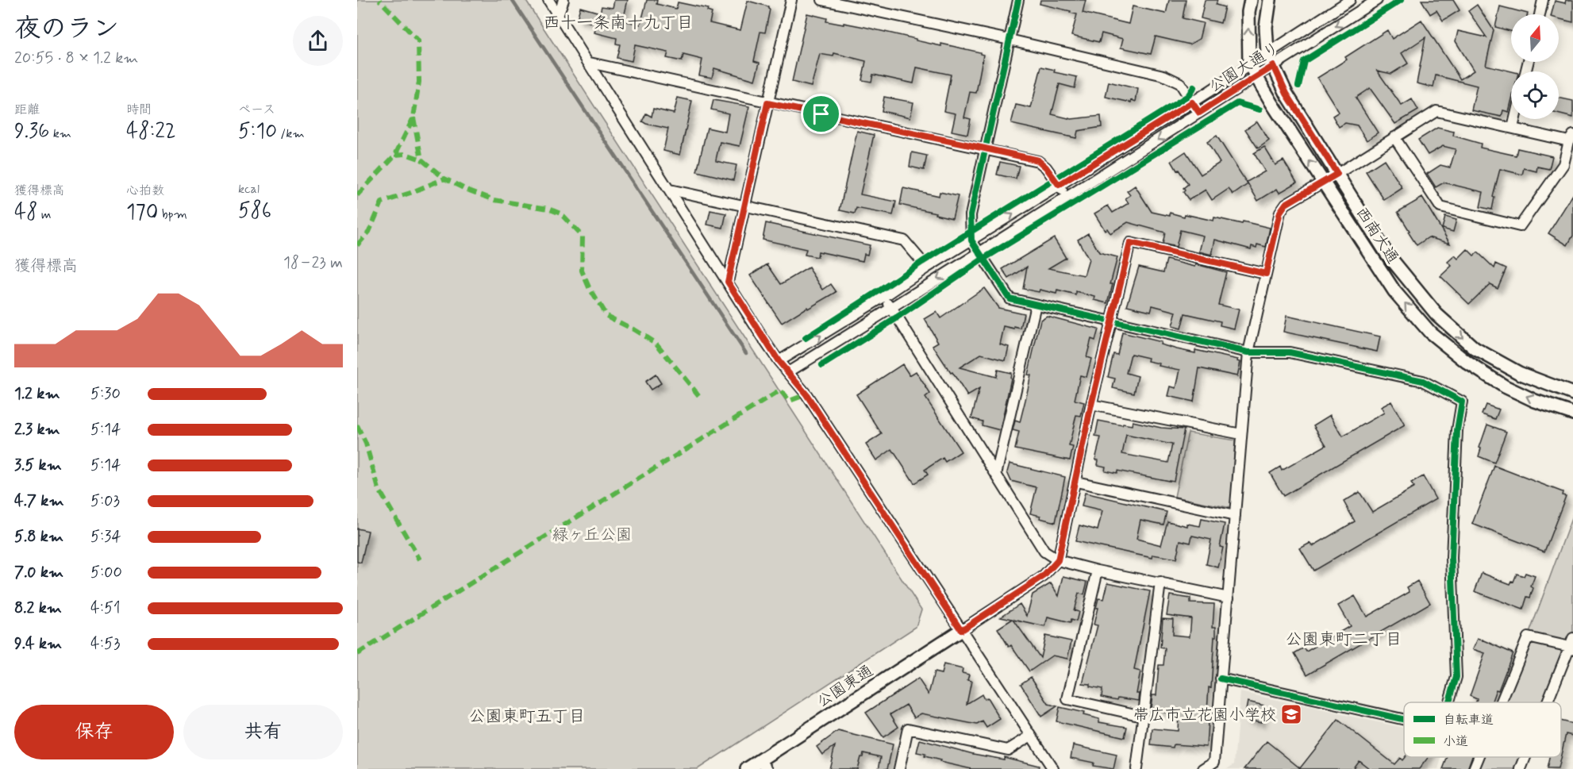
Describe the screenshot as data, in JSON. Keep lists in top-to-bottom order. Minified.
{"streets":{"street":["公園大通り","西南大通","公園東通"]},"crossings":[["公園大通り","西南大通"]],"districts":["西十一条南十九丁目","公園東町二丁目","公園東町五丁目"],"parks":["緑ヶ丘公園"],"places":{"school or university":["帯広市立花園小学校"]},"legend":["自転車道","小道"],"north":"top","page":{"heading":["夜のラン","20:55 · 8 × 1.2 km"],"stats":[["距離","9.36 km"],["時間","48:22"],["ペース","5:10 /km"],["獲得標高","48 m"],["心拍数","170 bpm"],["kcal","586"]],"chart":["獲得標高","18–23 m"],"list":[{"name":"1.2 km","note":"5:30"},{"name":"2.3 km","note":"5:14"},{"name":"3.5 km","note":"5:14"},{"name":"4.7 km","note":"5:03"},{"name":"5.8 km","note":"5:34"},{"name":"7.0 km","note":"5:00"},{"name":"8.2 km","note":"4:51"},{"name":"9.4 km","note":"4:53"}],"buttons":["保存","共有"]}}
